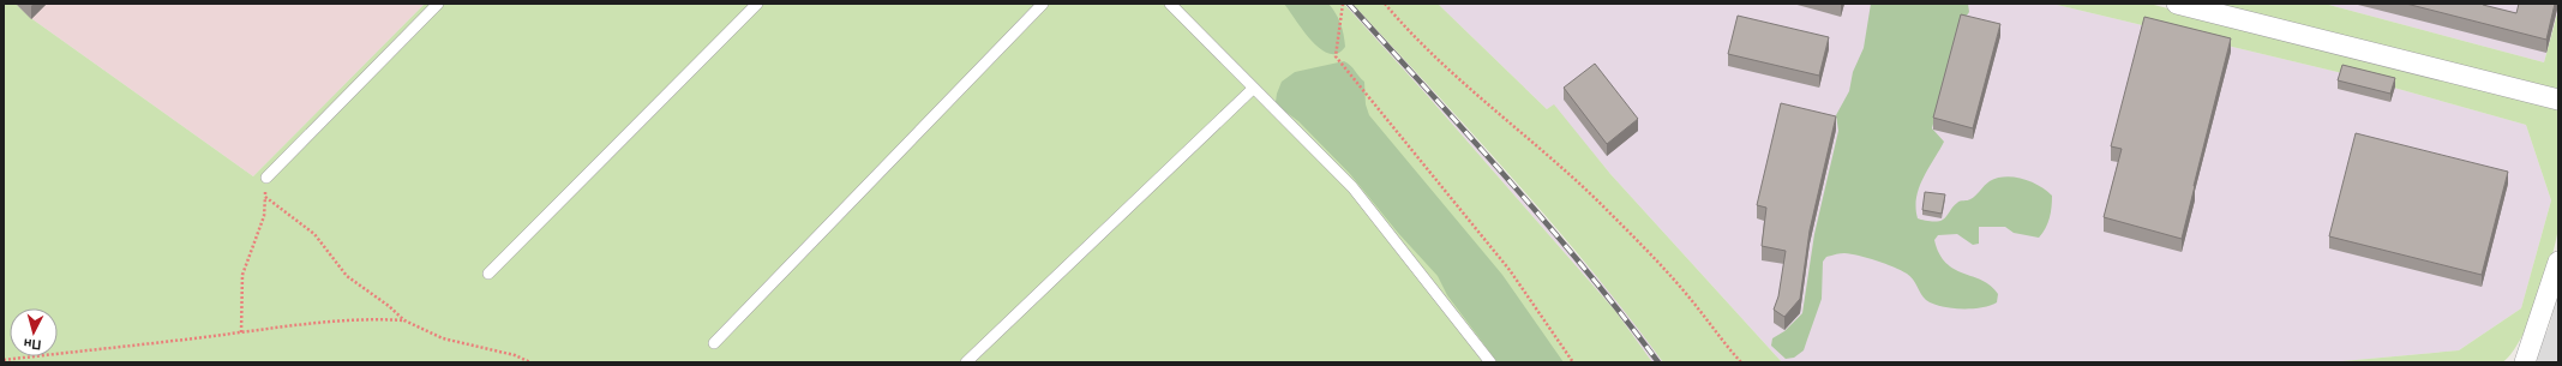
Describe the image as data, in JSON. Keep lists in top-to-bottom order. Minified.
{"north":"bottom"}
